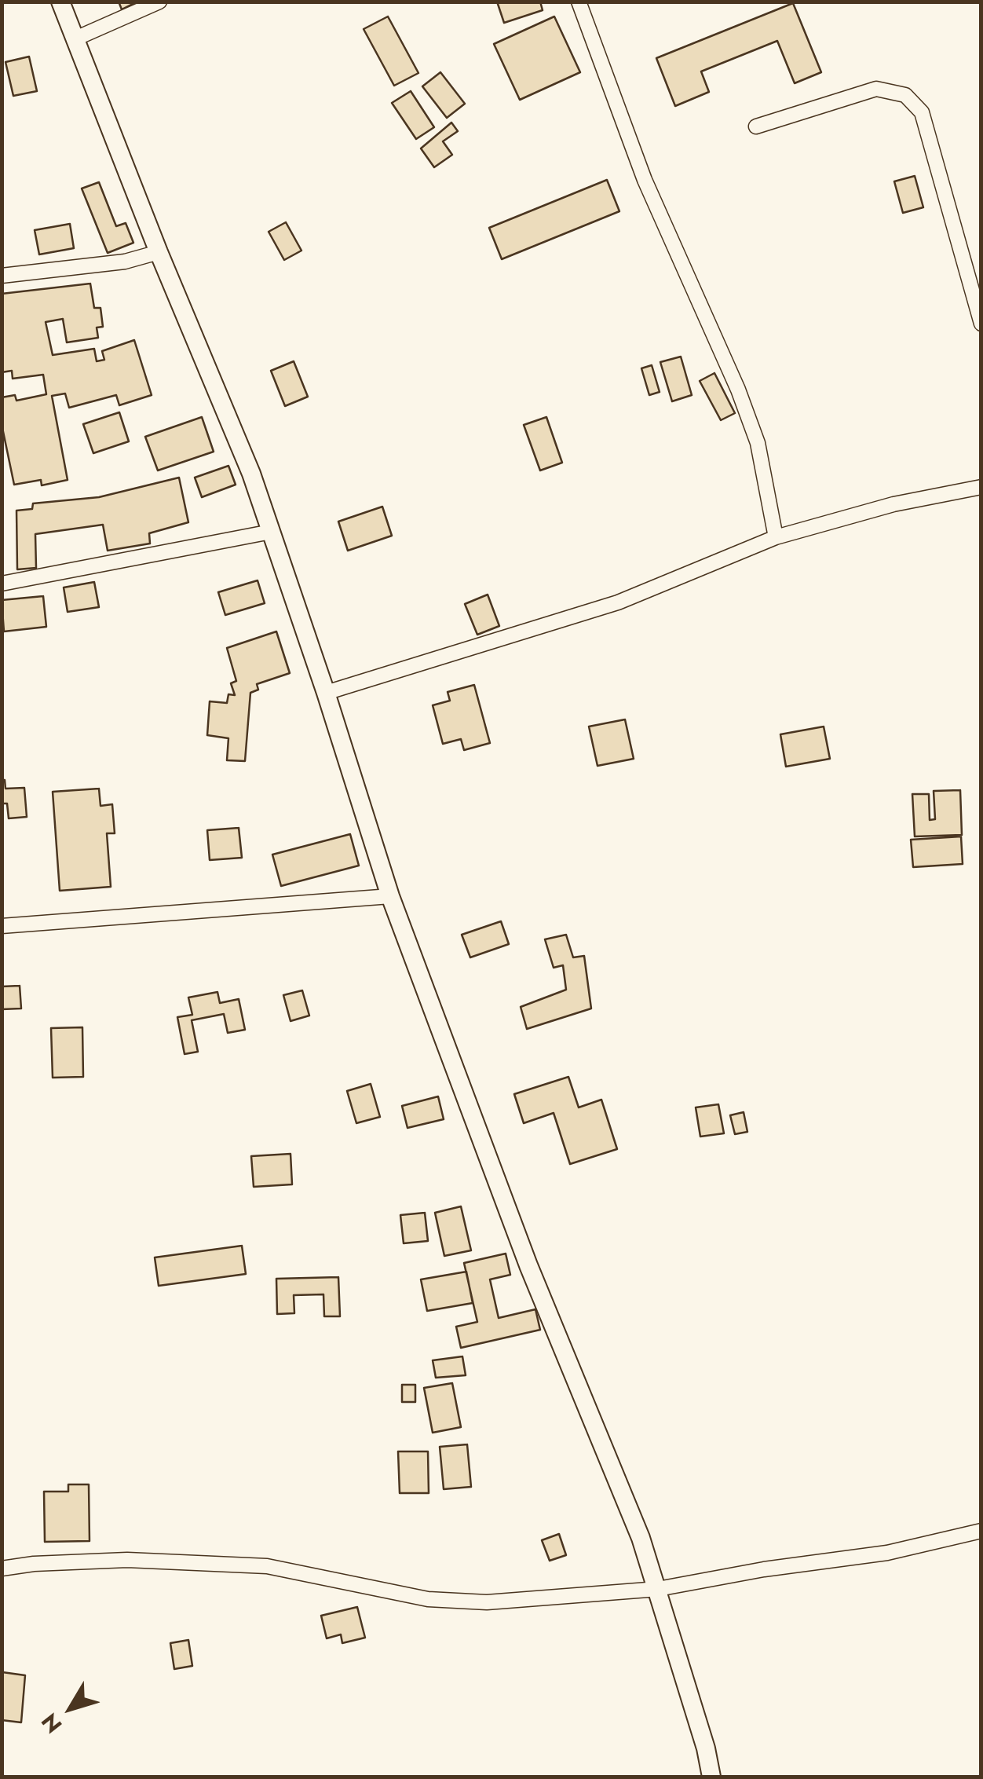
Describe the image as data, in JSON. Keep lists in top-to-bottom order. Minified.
{"north":"bottom left"}
